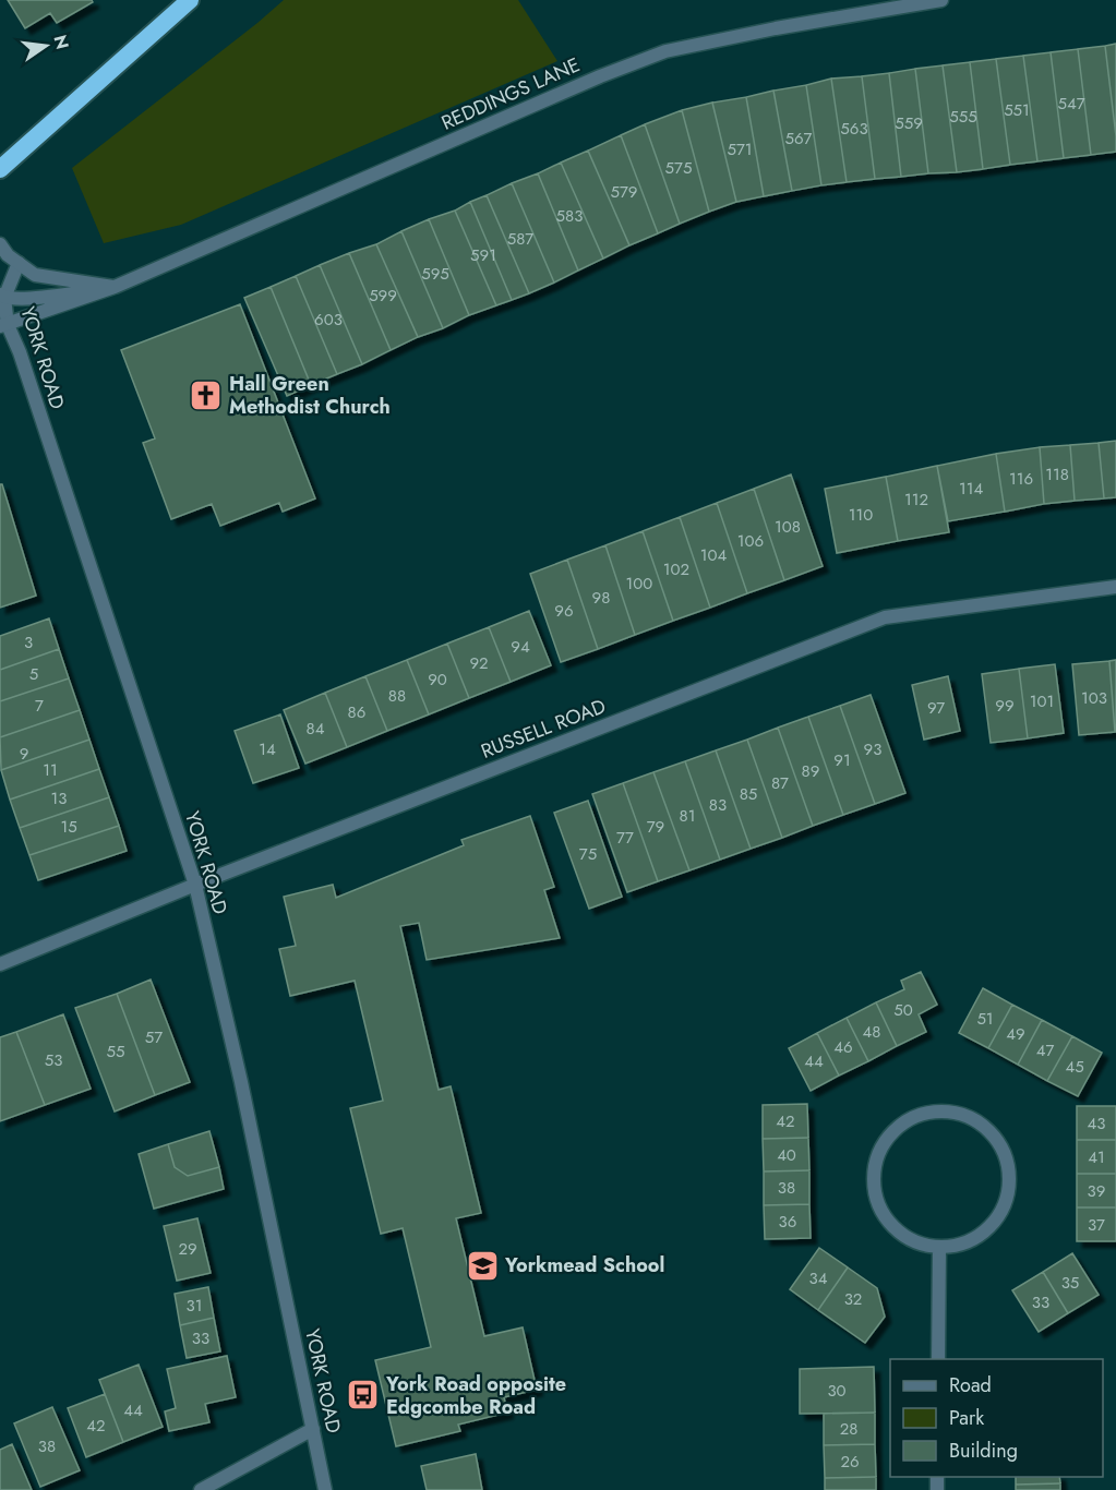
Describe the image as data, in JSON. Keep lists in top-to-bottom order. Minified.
{"streets":{"street":["REDDINGS LANE","YORK ROAD","RUSSELL ROAD"]},"crossings":[["REDDINGS LANE","YORK ROAD"],["YORK ROAD","RUSSELL ROAD"]],"places":{"church":["Hall Green Methodist Church"],"school or university":["Yorkmead School"],"bus stop":["York Road opposite Edgcombe Road"]},"house_numbers":["547","551","555","559","563","567","571","575","579","583","587","591","595","599","603","118","116","114","112","110","108","106","104","102","100","98","96","3","94","92","5","90","88","103","101","7","99","97","86","84","14","93","9","91","11","89","87","85","13","83","81","15","79","77","75","50","51","48","49","57","46","47","55","53","44","45","42","43","40","41","38","39","36","37","29","34","35","32","33","31","33","30","44","42","28","38","26"],"legend":["Road","Park","Building"],"north":"right"}
